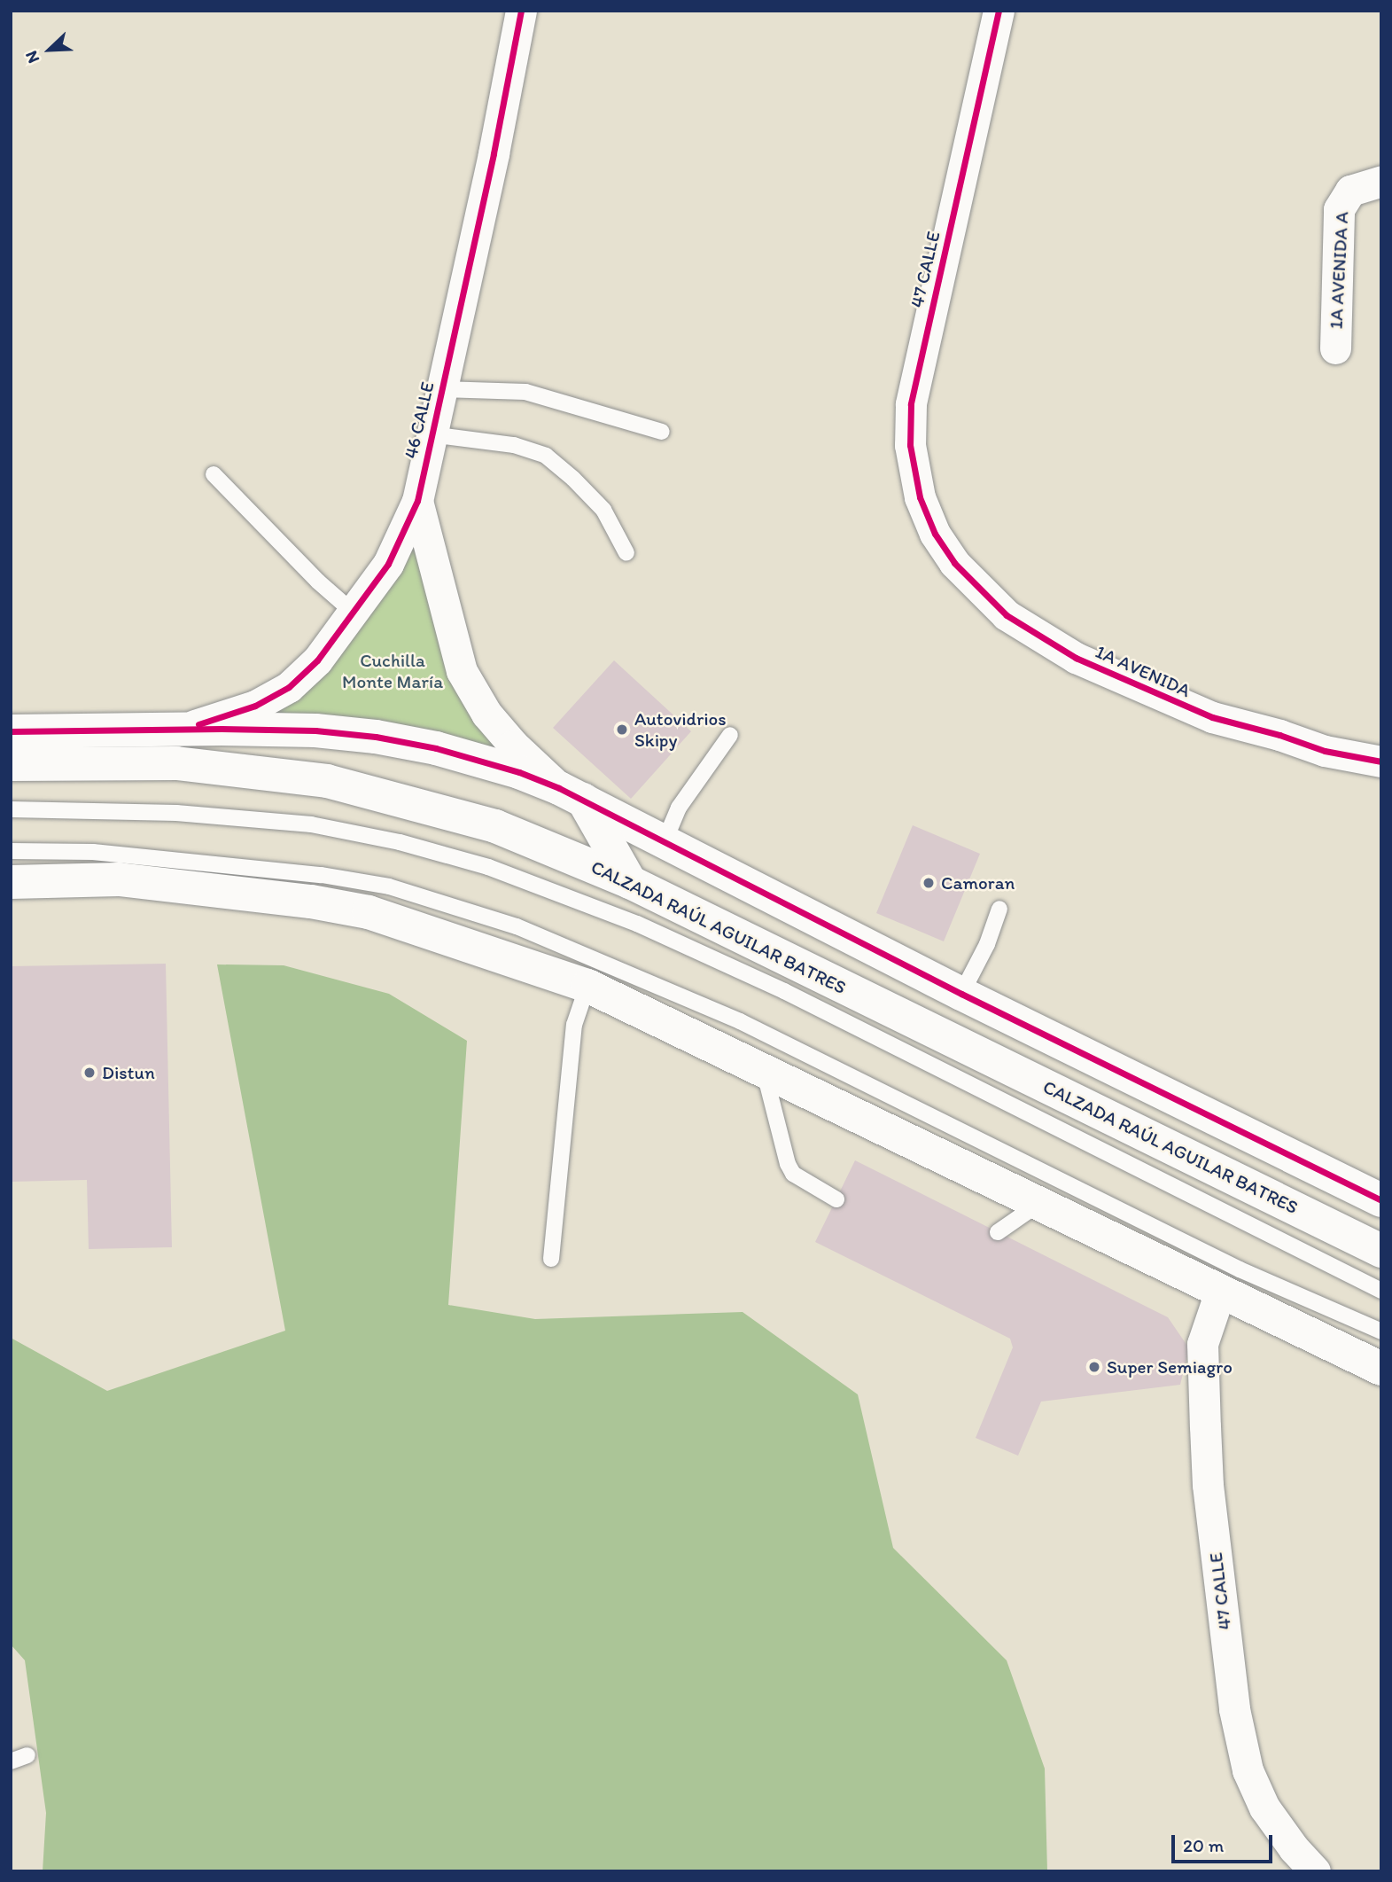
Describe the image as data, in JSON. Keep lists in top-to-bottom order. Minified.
{"streets":{"main road":["CALZADA RAÚL AGUILAR BATRES"],"street":["47 CALLE","1A AVENIDA A","46 CALLE","1A AVENIDA"]},"crossings":[["47 CALLE","1A AVENIDA"]],"parks":["Cuchilla Monte María"],"places":["Autovidrios Skipy","Camoran","Distun","Super Semiagro"],"scale_bar":"20 m","north":"bottom left"}
